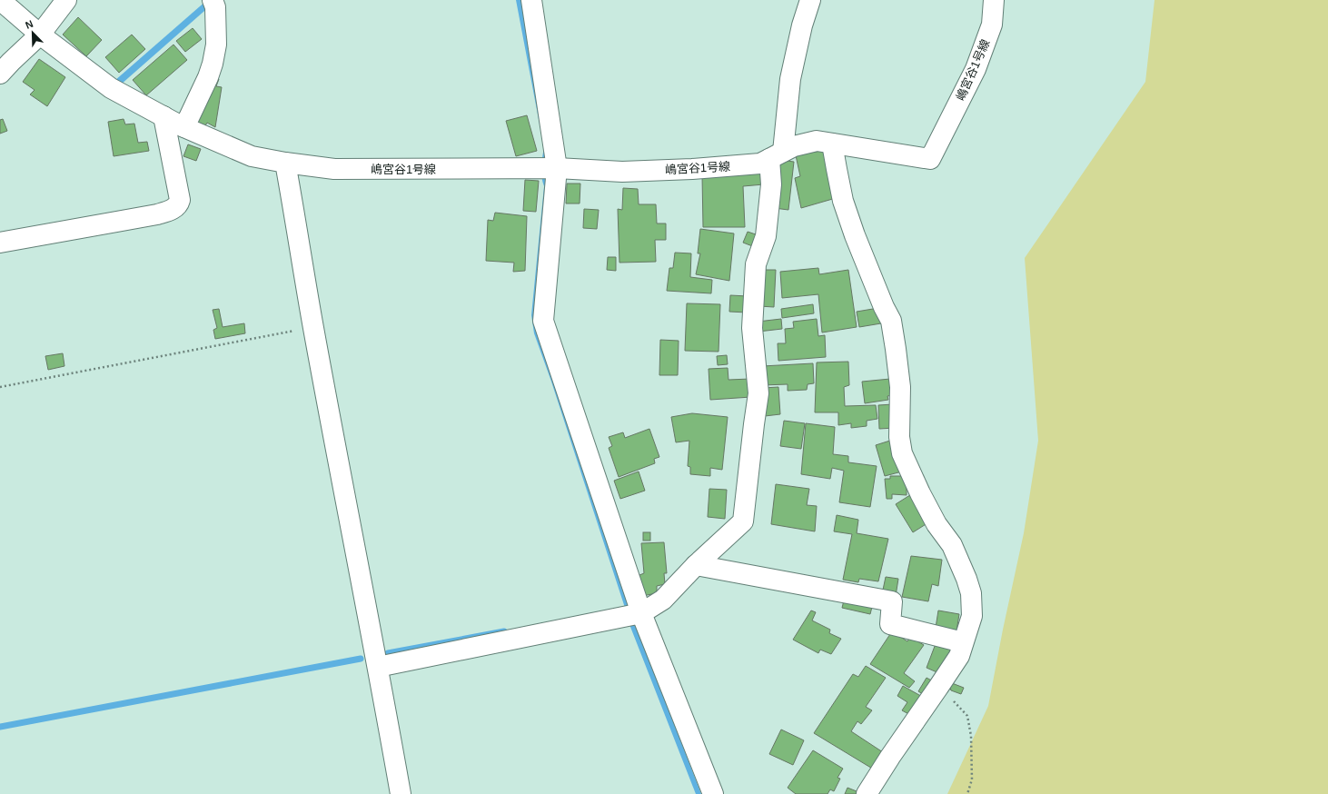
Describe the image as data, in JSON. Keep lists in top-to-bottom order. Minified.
{"streets":{"street":["嶋宮谷1号線"]},"north":"top left"}
